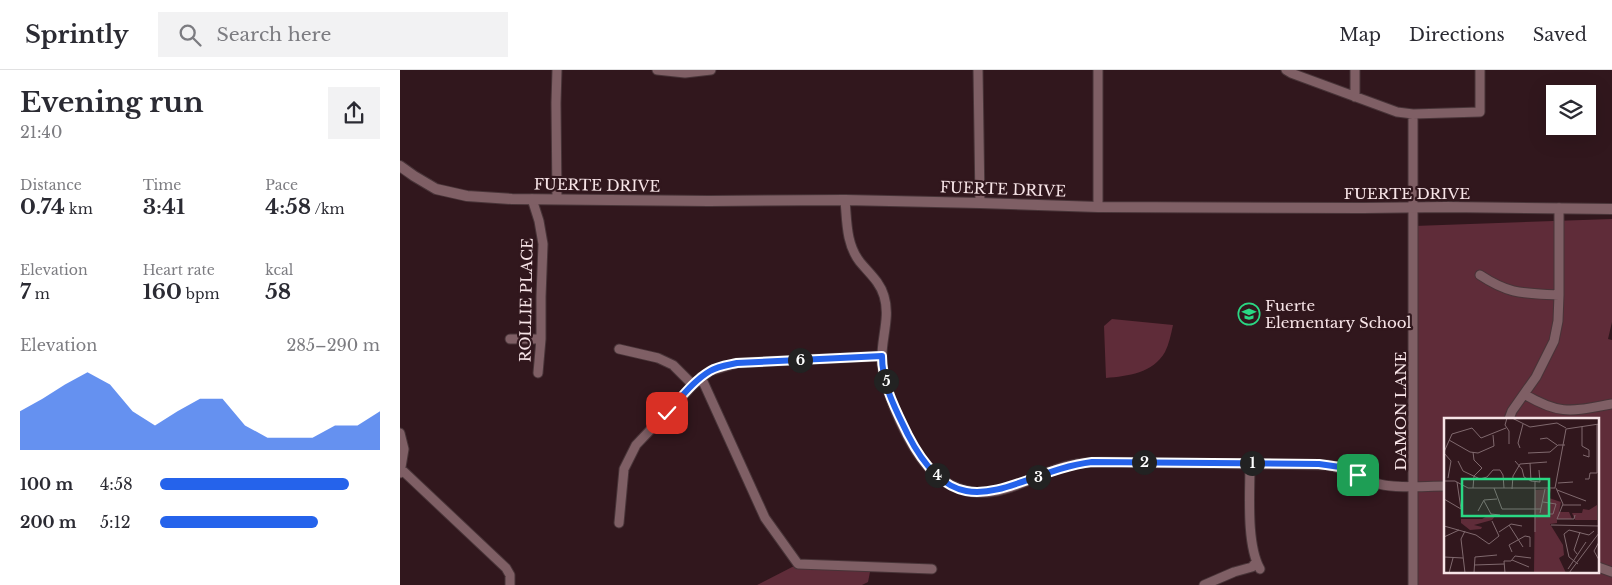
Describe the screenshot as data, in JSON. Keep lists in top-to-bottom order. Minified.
{"streets":{"street":["FUERTE DRIVE","ROLLIE PLACE","DAMON LANE"]},"crossings":[["FUERTE DRIVE","ROLLIE PLACE"],["FUERTE DRIVE","DAMON LANE"]],"places":{"school or university":["Fuerte Elementary School"]},"page":{"header":"Sprintly","search":"Search here","nav":["Map","Directions","Saved"],"heading":["Evening run","21:40"],"stats":[["Distance","0.74 km"],["Time","3:41"],["Pace","4:58 /km"],["Elevation","7 m"],["Heart rate","160 bpm"],["kcal","58"]],"chart":["Elevation","285–290 m"],"pins":["6","5","2","1","4","3"],"list":[{"name":"100 m","note":"4:58"},{"name":"200 m","note":"5:12"}]}}
